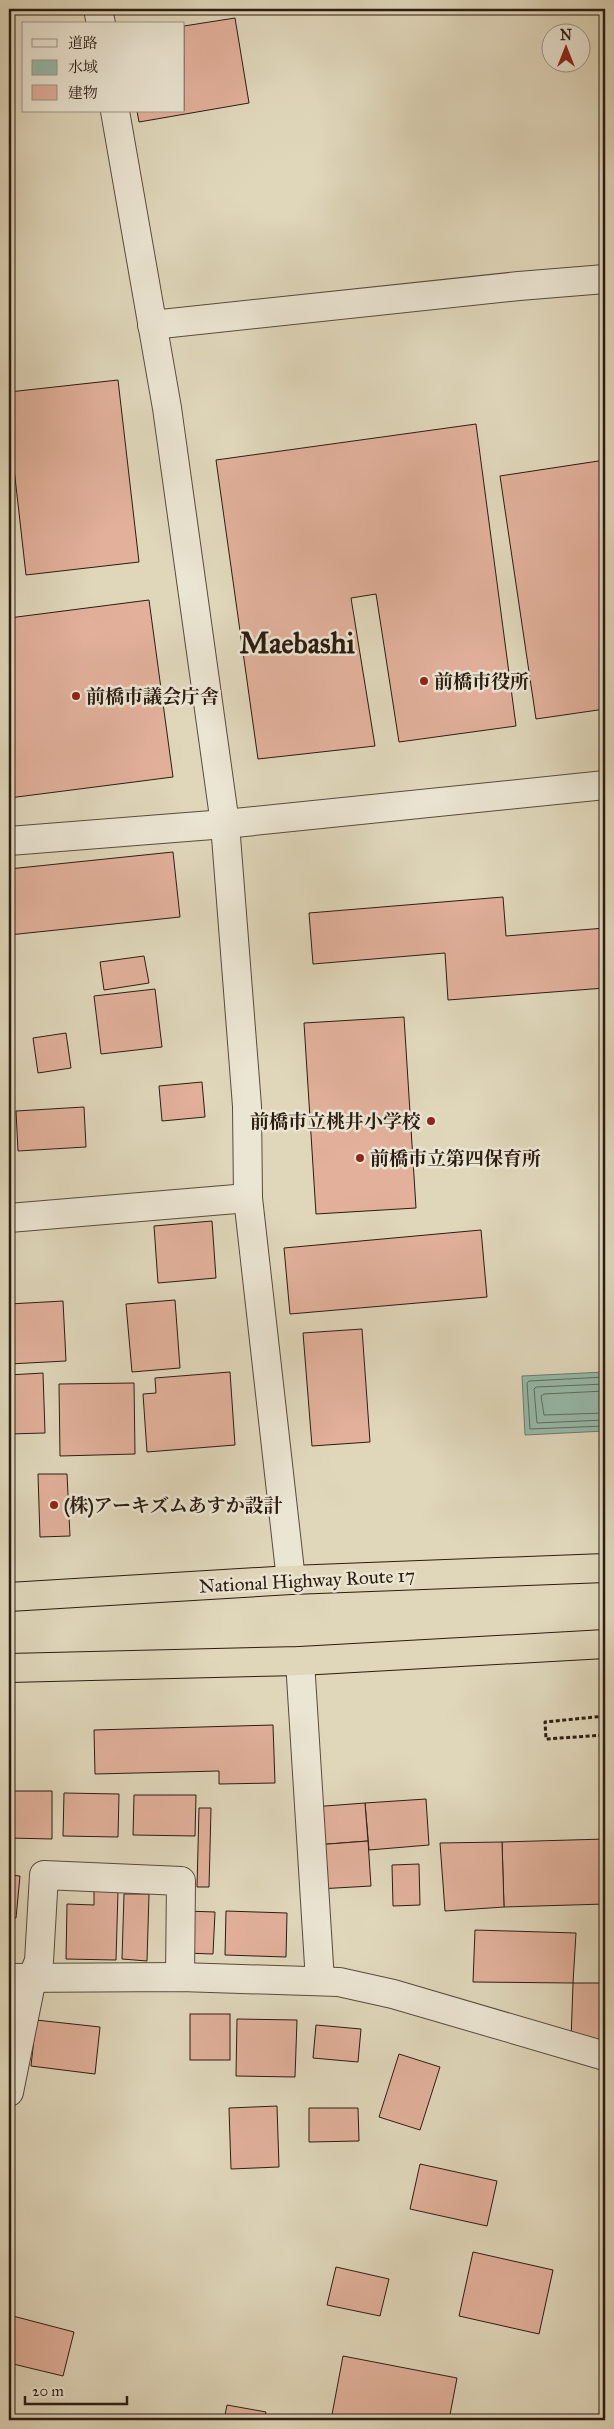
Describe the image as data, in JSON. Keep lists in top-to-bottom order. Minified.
{"streets":{"highway":["National Highway Route 17"]},"districts":["Maebashi"],"places":["前橋市役所","前橋市議会庁舎","前橋市立桃井小学校","前橋市立第四保育所","(株)アーキズムあすか設計"],"legend":["道路","水域","建物"],"scale_bar":"20 m","north":"top"}
